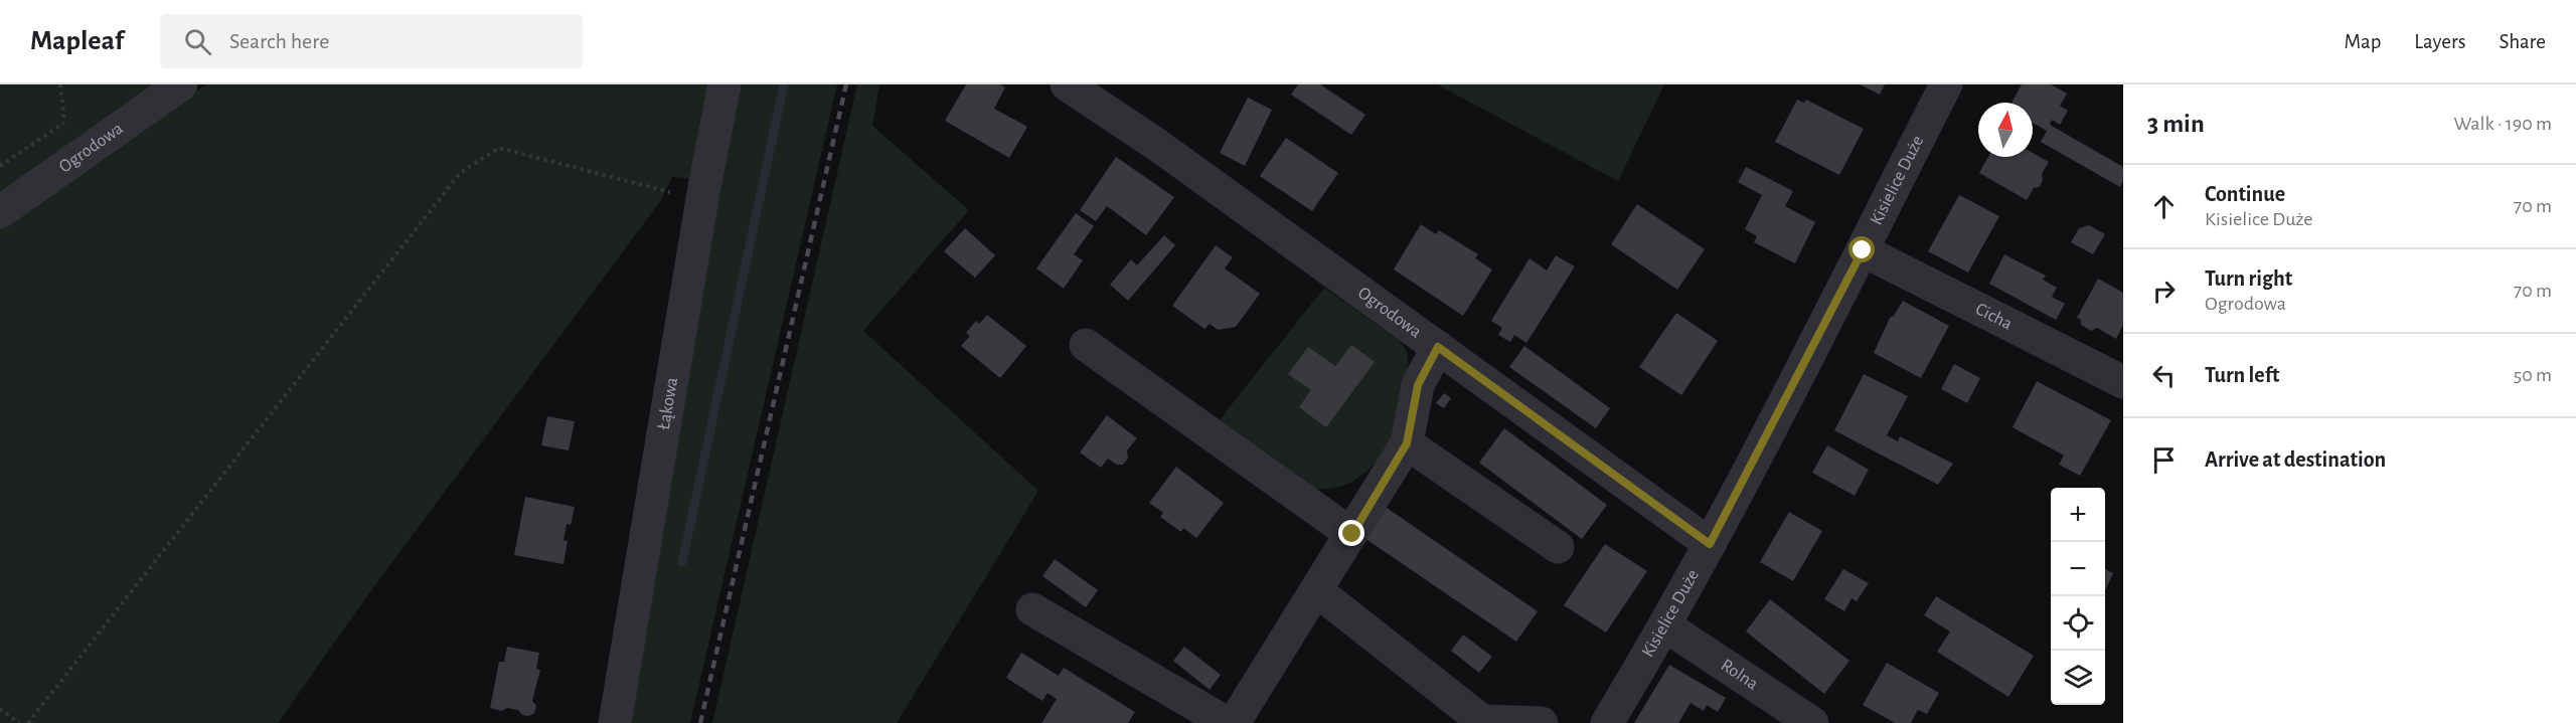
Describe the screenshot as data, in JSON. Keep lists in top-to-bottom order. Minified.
{"streets":{"street":["Ogrodowa","Kisielice Duże","Cicha","Łąkowa","Rolna"]},"crossings":[["Ogrodowa","Kisielice Duże"],["Kisielice Duże","Cicha"],["Kisielice Duże","Rolna"]],"north":"top","page":{"header":"Mapleaf","search":"Search here","nav":["Map","Layers","Share"],"heading":["3 min","Walk · 190 m"],"list":[["Continue","Kisielice Duże","70 m"],["Turn right","Ogrodowa","70 m"],["Turn left","50 m"],"Arrive at destination"],"map_buttons":["+","−"]}}
